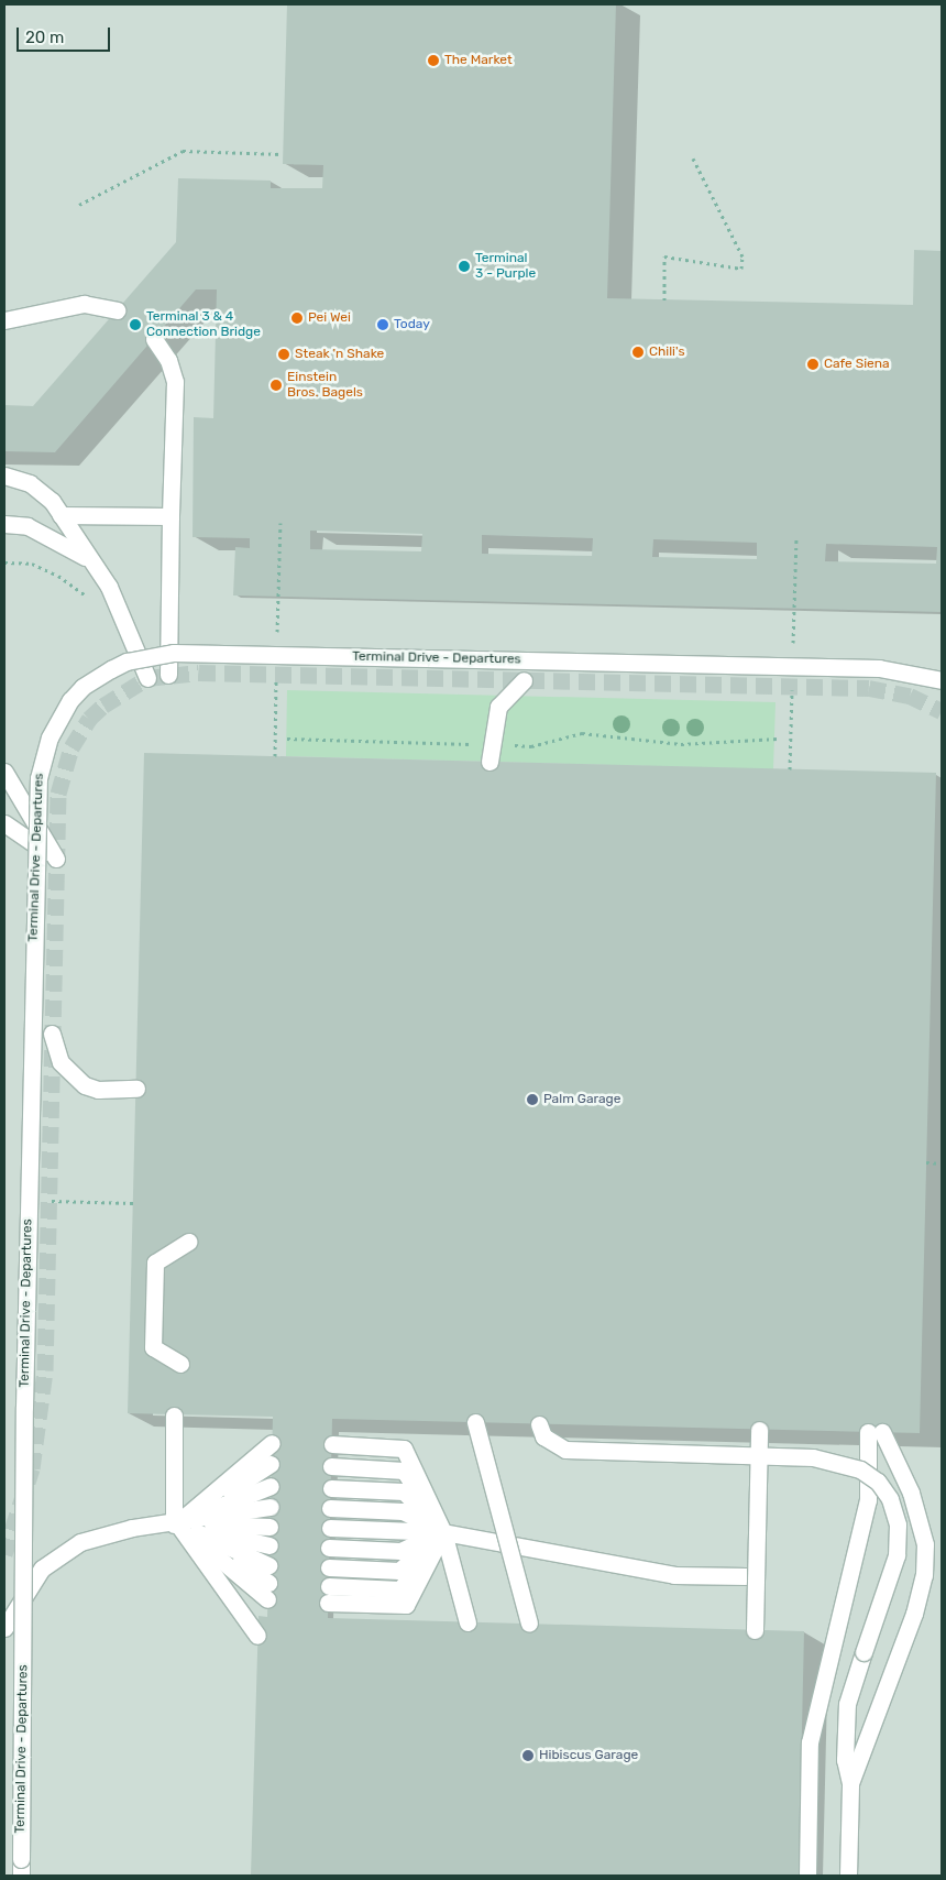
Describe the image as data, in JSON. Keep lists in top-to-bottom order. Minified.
{"streets":{"street":["Terminal Drive - Departures"]},"places":["The Market","Terminal 3 - Purple","Pei Wei","Terminal 3 & 4 Connection Bridge","Today","Chili's","Steak 'n Shake","Cafe Siena","Einstein Bros. Bagels","Palm Garage","Hibiscus Garage"],"scale_bar":"20 m"}
